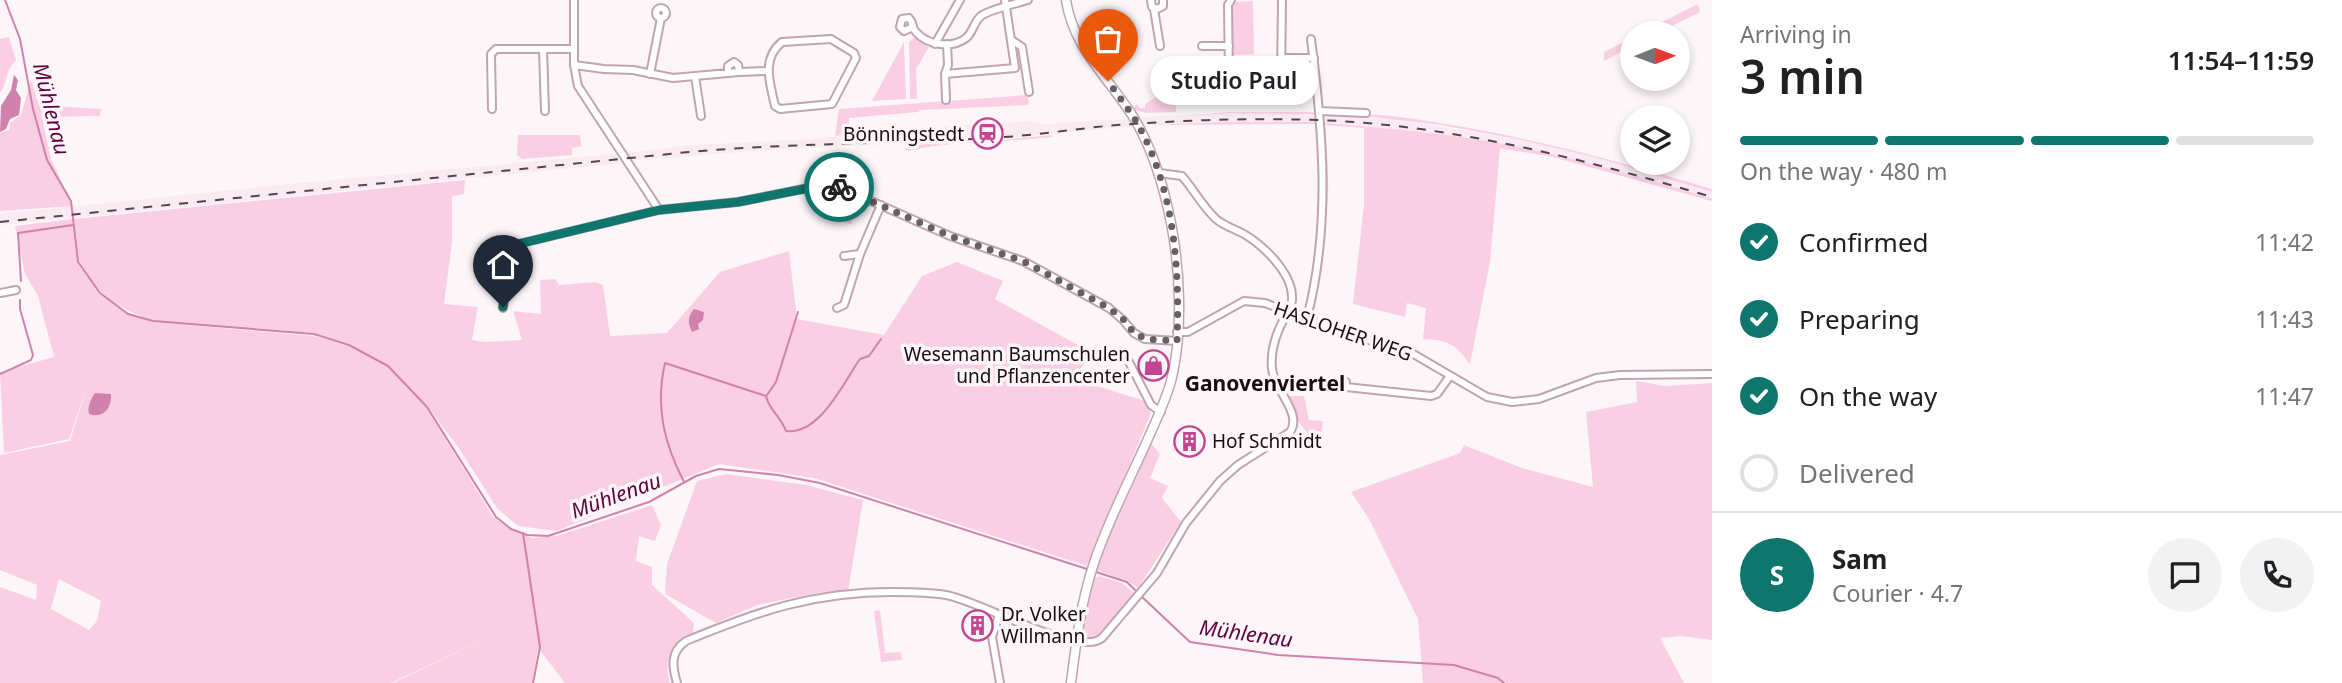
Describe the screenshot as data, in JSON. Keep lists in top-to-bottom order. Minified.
{"streets":{"street":["HASLOHER WEG"]},"districts":["Ganovenviertel"],"water":["Mühlenau"],"places":{"other":["Studio Paul"],"station":["Bönningstedt"],"shop":["Wesemann Baumschulen und Pflanzencenter"],"building":["Hof Schmidt","Dr. Volker Willmann"]},"north":"right","page":{"heading":["3 min","Arriving in","11:54–11:59"],"panel":["Sam","Courier · 4.7"],"bubble":"Studio Paul","bar":"On the way · 480 m","list":[["Confirmed","11:42"],["Preparing","11:43"],["On the way","11:47"],"Delivered"],"round":"S"}}
